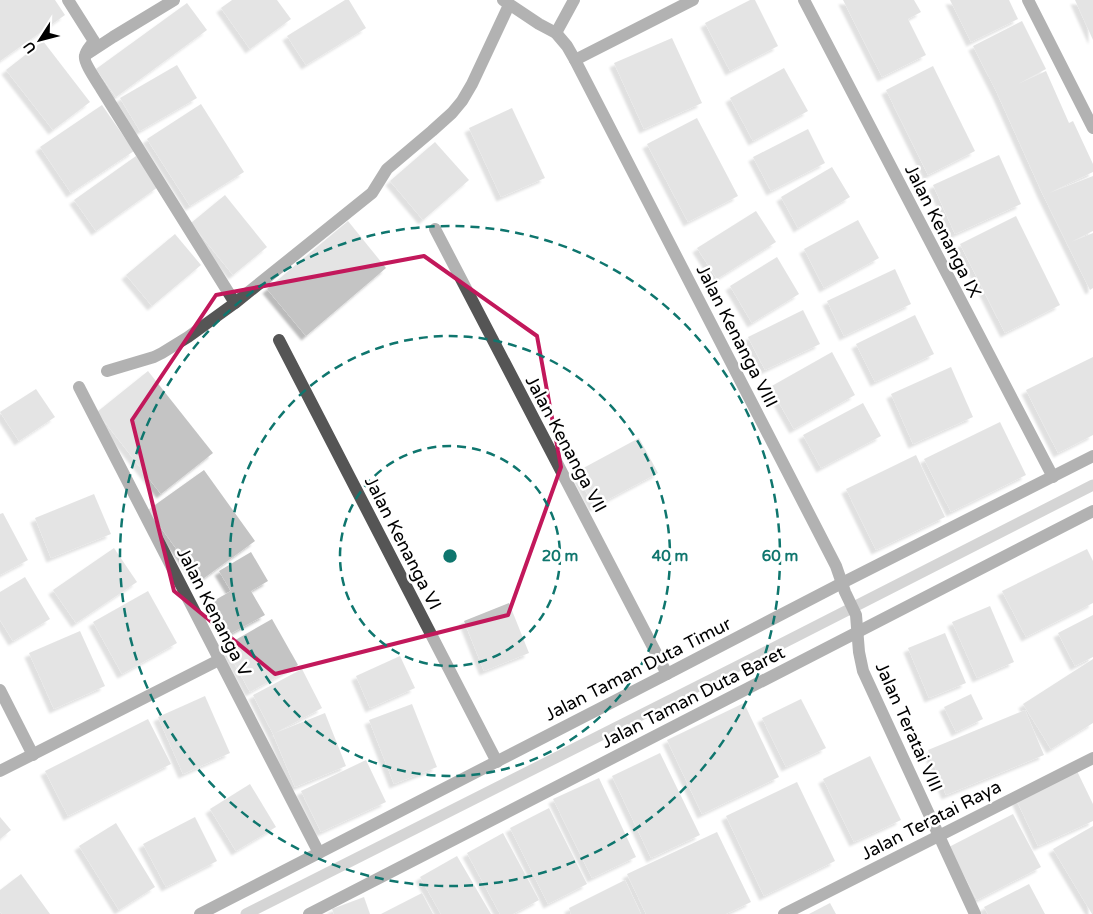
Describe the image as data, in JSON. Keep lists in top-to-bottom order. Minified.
{"streets":{"street":["Jalan Kenanga IX","Jalan Kenanga VIII","Jalan Kenanga VII","Jalan Kenanga VI","Jalan Kenanga V","Jalan Taman Duta Timur","Jalan Taman Duta Baret","Jalan Teratai VIII","Jalan Teratai Raya"]},"crossings":[["Jalan Kenanga IX","Jalan Taman Duta Timur"],["Jalan Kenanga VIII","Jalan Taman Duta Timur"],["Jalan Kenanga VIII","Jalan Taman Duta Baret"],["Jalan Kenanga VIII","Jalan Teratai VIII"],["Jalan Kenanga VII","Jalan Taman Duta Timur"],["Jalan Kenanga VI","Jalan Taman Duta Timur"],["Jalan Kenanga V","Jalan Taman Duta Timur"],["Jalan Taman Duta Baret","Jalan Teratai VIII"],["Jalan Teratai VIII","Jalan Teratai Raya"]],"north":"bottom left","rings":["20 m","40 m","60 m"]}
